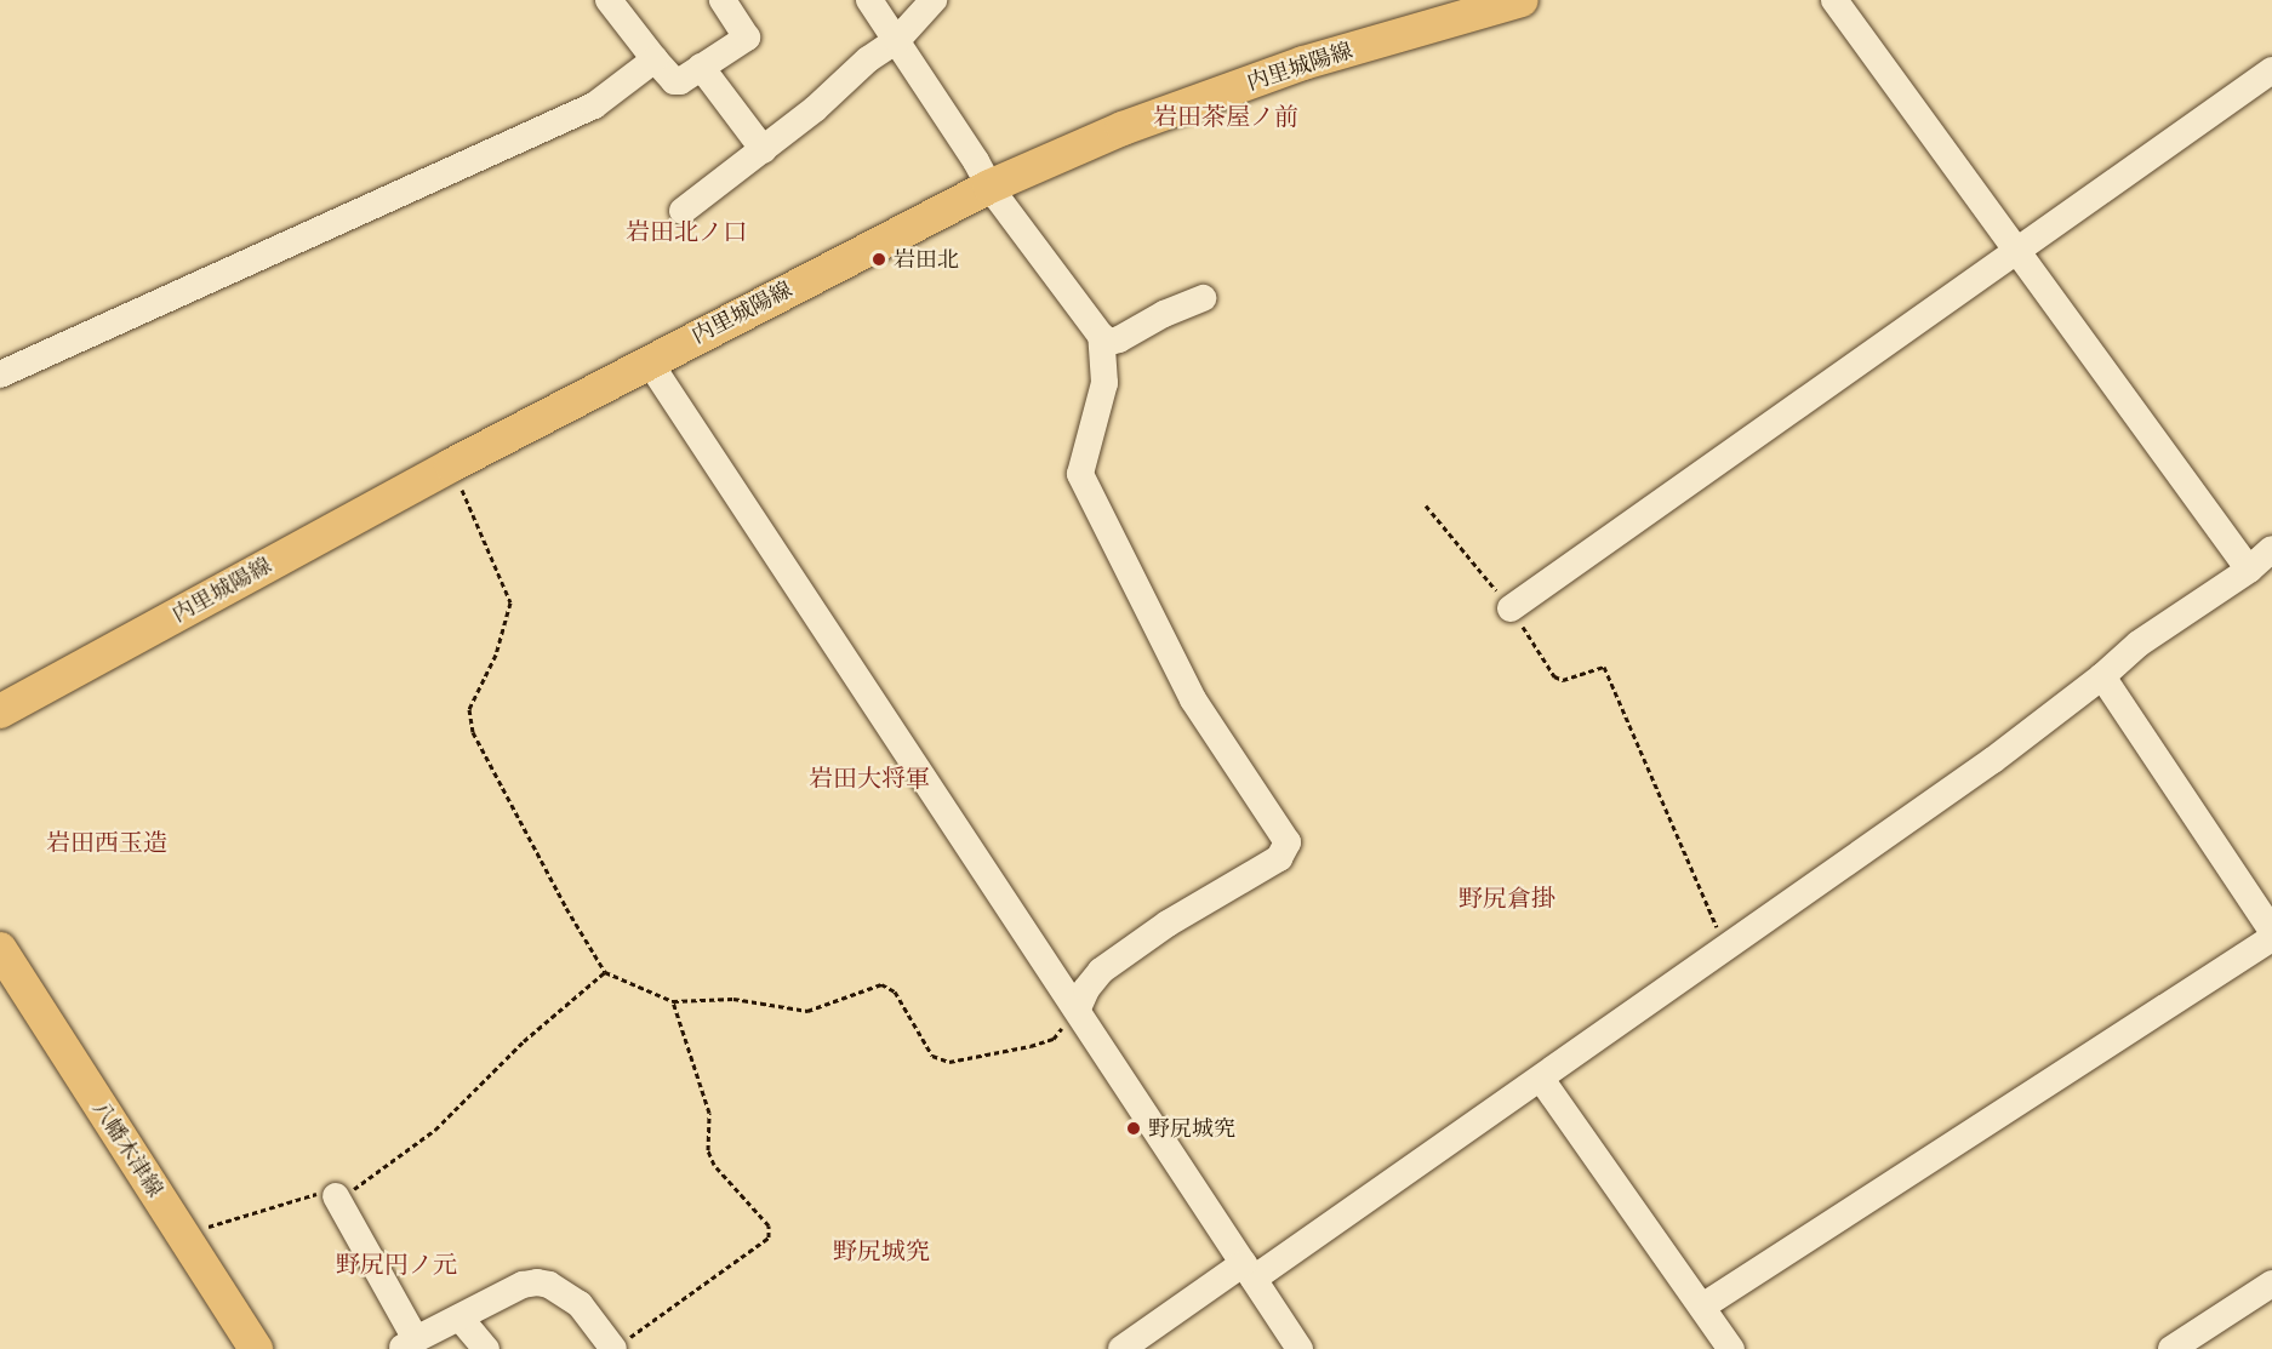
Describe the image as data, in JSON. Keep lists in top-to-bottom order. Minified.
{"streets":{"main road":["内里城陽線","八幡木津線"]},"districts":["岩田茶屋ノ前","岩田北ノ口","岩田大将軍","岩田西玉造","野尻倉掛","野尻城究","野尻円ノ元"],"places":["岩田北","野尻城究"]}
